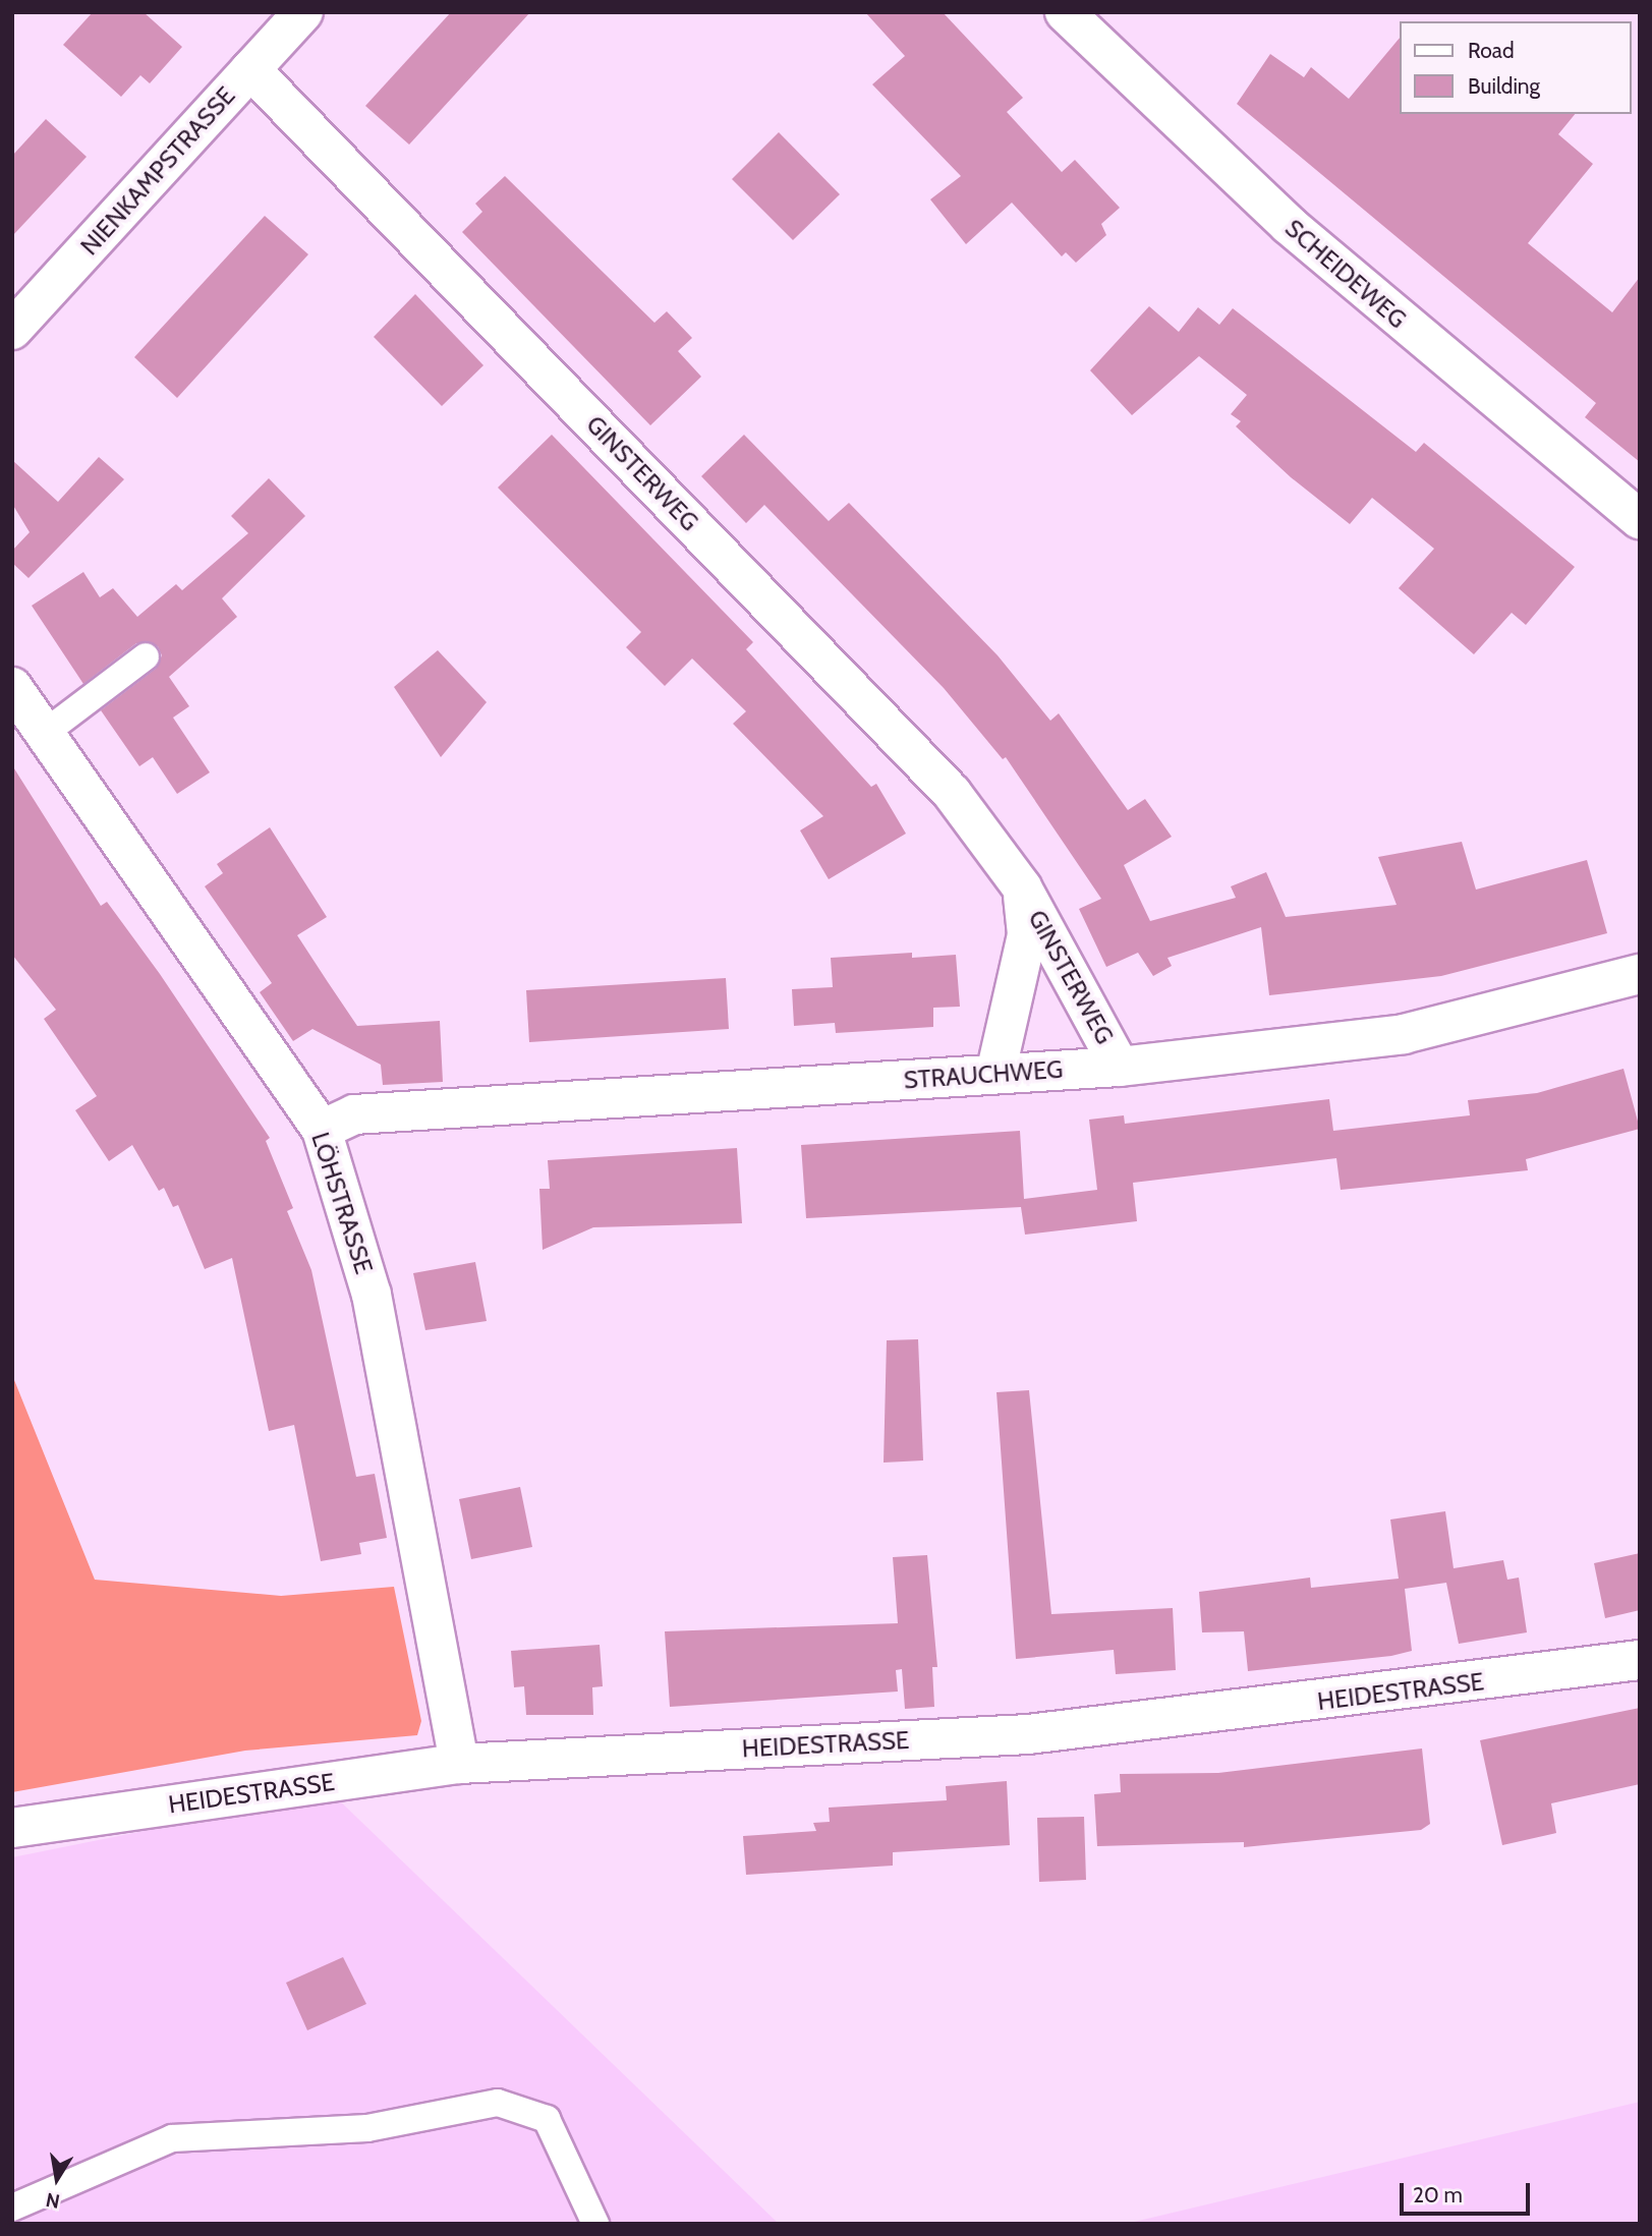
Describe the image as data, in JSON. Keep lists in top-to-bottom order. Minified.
{"streets":{"street":["NIENKAMPSTRASSE","SCHEIDEWEG","GINSTERWEG","STRAUCHWEG","LÖHSTRASSE","HEIDESTRASSE"]},"crossings":[["NIENKAMPSTRASSE","GINSTERWEG"],["GINSTERWEG","STRAUCHWEG"],["STRAUCHWEG","LÖHSTRASSE"],["LÖHSTRASSE","HEIDESTRASSE"]],"legend":["Road","Building"],"scale_bar":"20 m","north":"bottom"}
